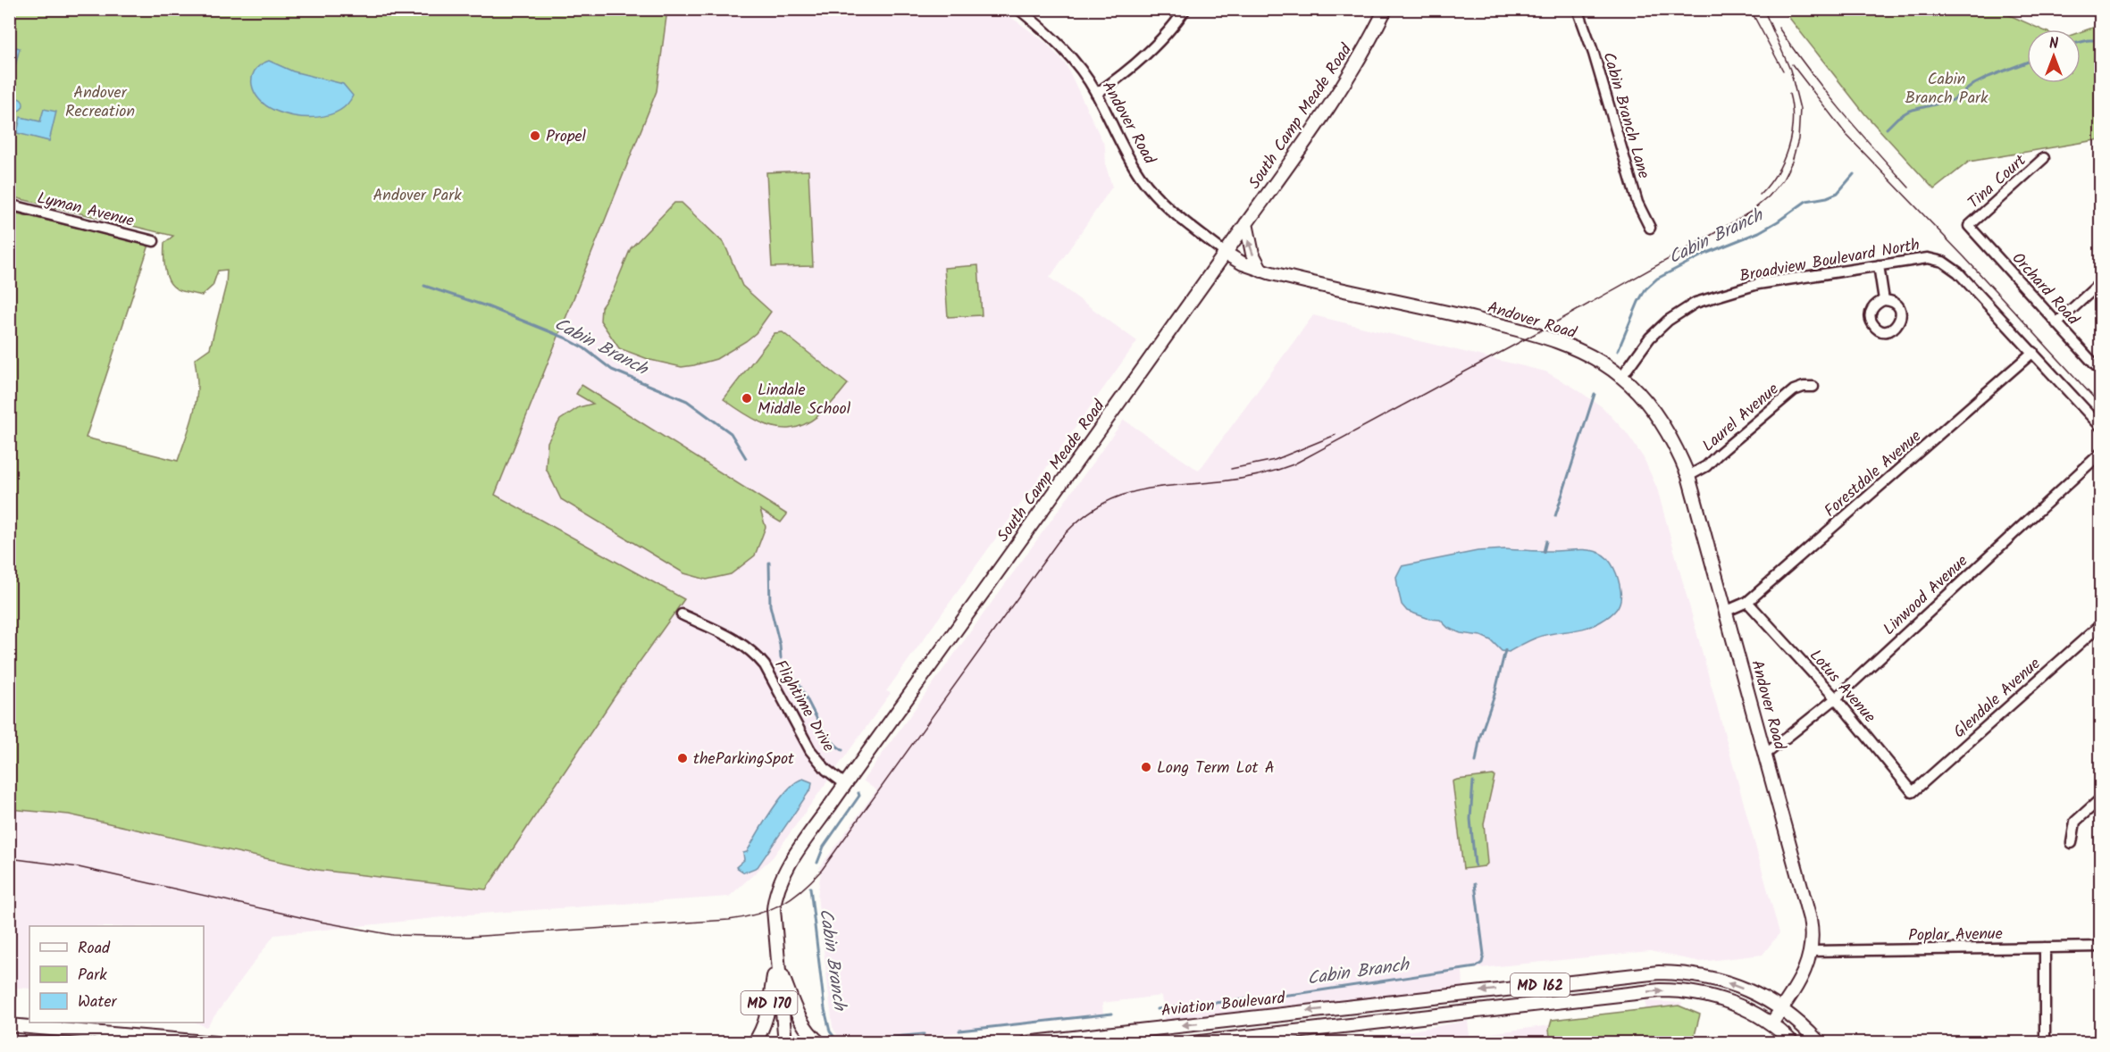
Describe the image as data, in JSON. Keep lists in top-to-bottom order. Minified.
{"streets":{"main road":["South Camp Meade Road","Andover Road","MD 162","MD 170","Aviation Boulevard"],"street":["Cabin Branch Lane","Tina Court","Lyman Avenue","Broadview Boulevard North","Orchard Road","Laurel Avenue","Forestdale Avenue","Linwood Avenue","Lotus Avenue","Glendale Avenue","Flightime Drive","Poplar Avenue"]},"crossings":[["South Camp Meade Road","Andover Road"],["South Camp Meade Road","Flightime Drive"],["South Camp Meade Road","MD 170"],["Andover Road","Broadview Boulevard North"],["Andover Road","Laurel Avenue"],["Andover Road","Forestdale Avenue"],["Andover Road","Linwood Avenue"],["Andover Road","Poplar Avenue"],["Andover Road","MD 162"],["Andover Road","Aviation Boulevard"],["Tina Court","Orchard Road"],["Broadview Boulevard North","Forestdale Avenue"],["Forestdale Avenue","Lotus Avenue"],["Linwood Avenue","Lotus Avenue"],["Lotus Avenue","Glendale Avenue"]],"water":["Cabin Branch"],"parks":["Cabin Branch Park","Andover Recreation","Andover Park"],"places":["Propel","Lindale Middle School","theParkingSpot","Long Term Lot A"],"legend":["Road","Park","Water"],"north":"top"}
